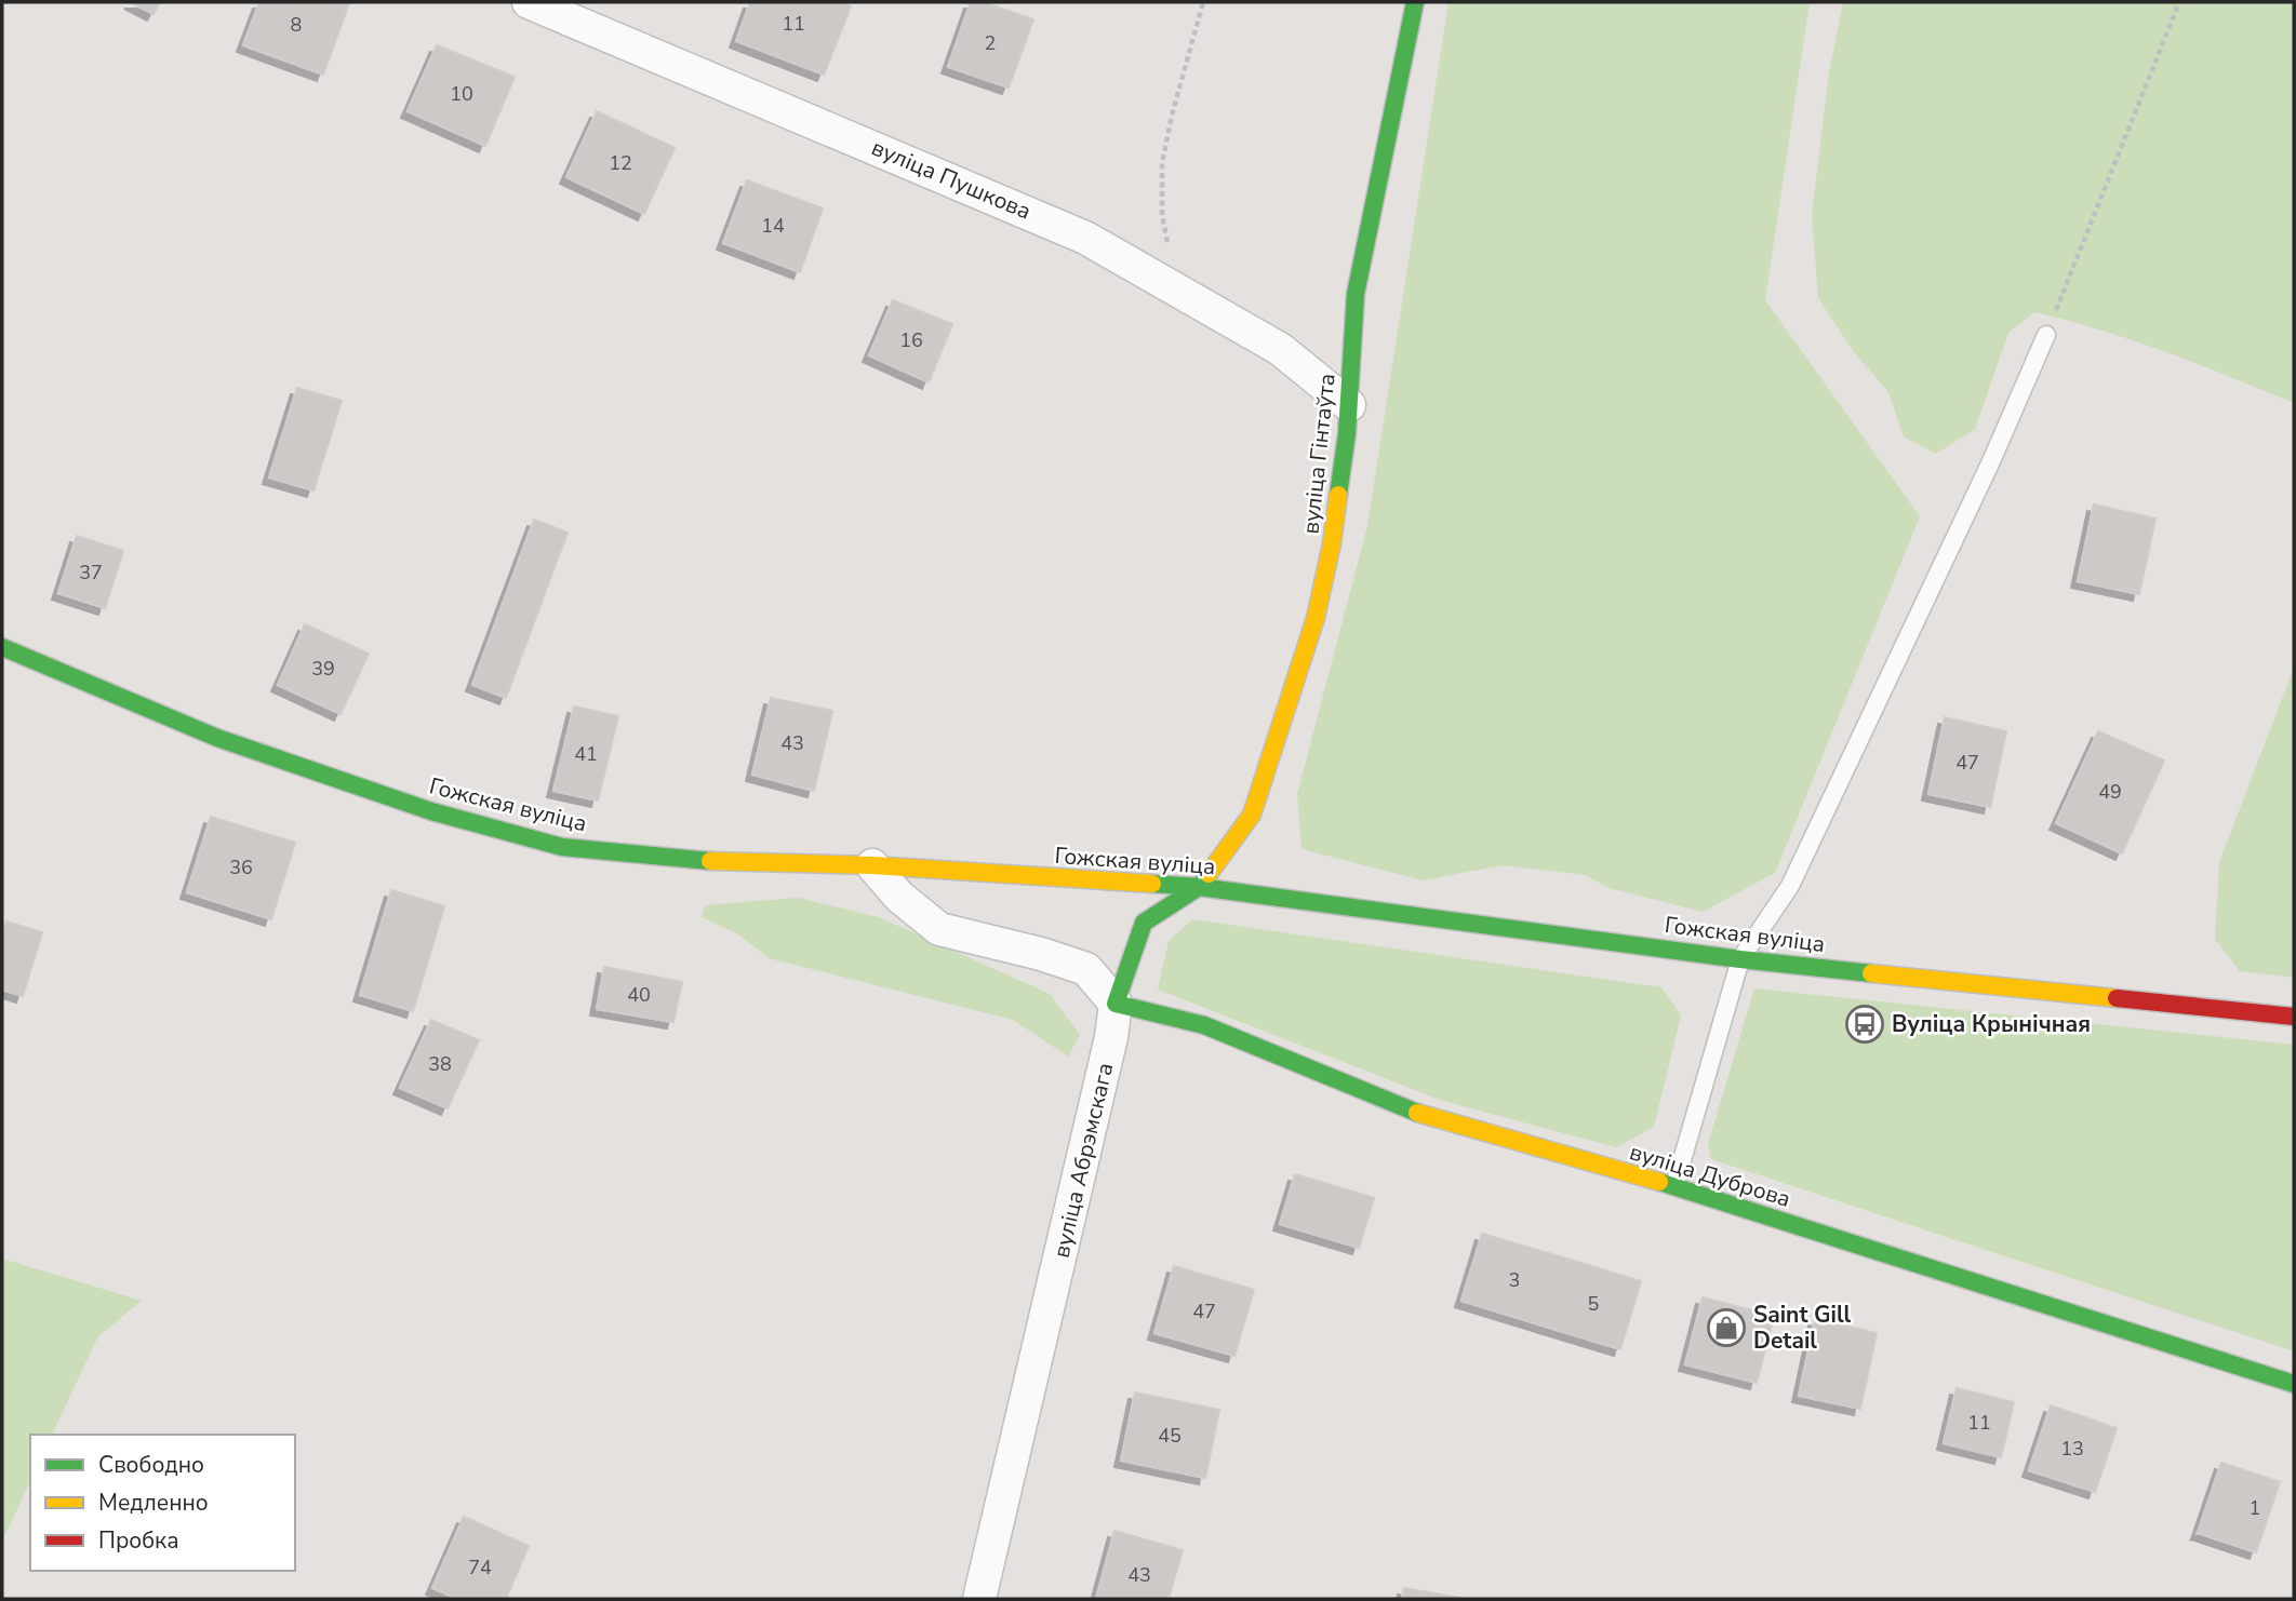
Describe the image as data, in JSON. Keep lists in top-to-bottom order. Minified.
{"streets":{"street":["вуліца Пушкова","вуліца Гінтаўта","Гожская вуліца","вуліца Абрэмскага","вуліца Дуброва"]},"crossings":[["вуліца Пушкова","вуліца Гінтаўта"],["вуліца Гінтаўта","Гожская вуліца"],["вуліца Абрэмскага","вуліца Дуброва"]],"places":{"bus stop":["Вуліца Крынічная"],"shop":["Saint Gill Detail"]},"house_numbers":["11","8","2","10","12","14","16","37","39","43","41","47","49","36","40","38","3","5","47","11","45","13","1","74","43"],"legend":["Свободно","Медленно","Пробка"]}
